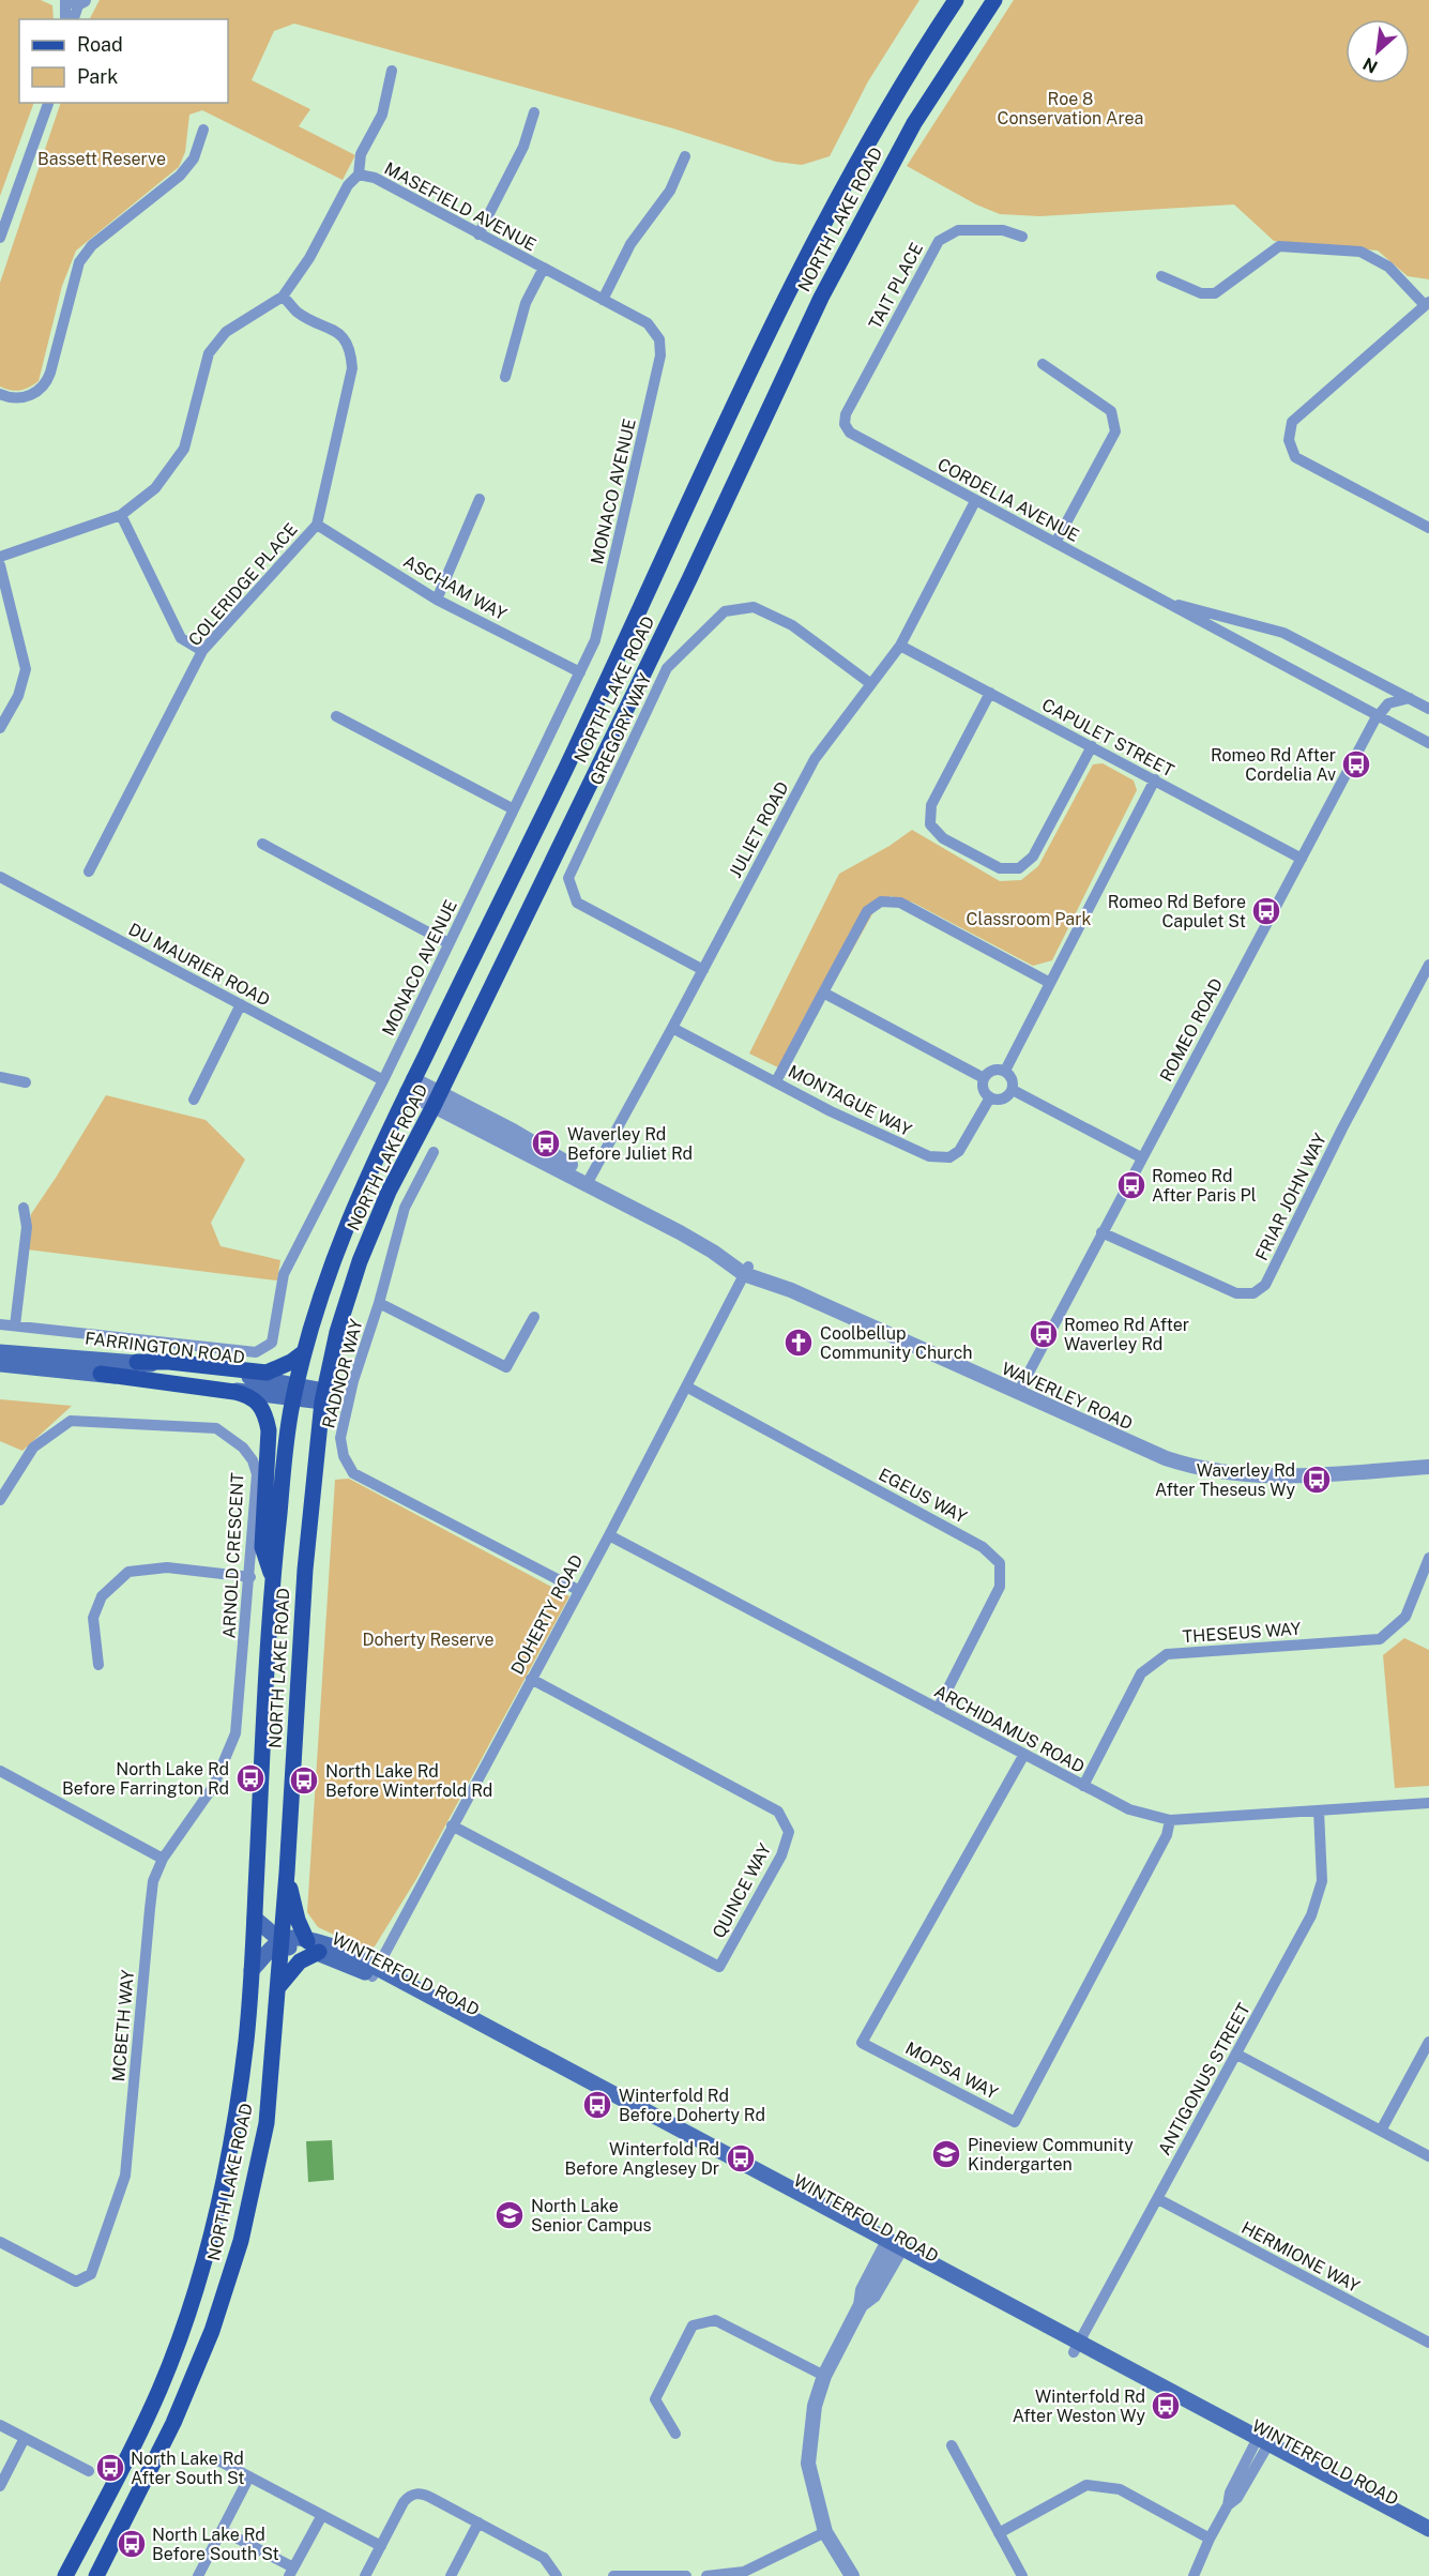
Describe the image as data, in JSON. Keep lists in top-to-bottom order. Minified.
{"streets":{"main road":["NORTH LAKE ROAD","FARRINGTON ROAD","WINTERFOLD ROAD"],"street":["MASEFIELD AVENUE","TAIT PLACE","MONACO AVENUE","CORDELIA AVENUE","COLERIDGE PLACE","ASCHAM WAY","GREGORY WAY","CAPULET STREET","JULIET ROAD","DU MAURIER ROAD","ROMEO ROAD","MONTAGUE WAY","FRIAR JOHN WAY","RADNOR WAY","WAVERLEY ROAD","EGEUS WAY","ARNOLD CRESCENT","DOHERTY ROAD","THESEUS WAY","ARCHIDAMUS ROAD","QUINCE WAY","MCBETH WAY","MOPSA WAY","ANTIGONUS STREET","HERMIONE WAY"]},"crossings":[["MASEFIELD AVENUE","MONACO AVENUE"],["MASEFIELD AVENUE","COLERIDGE PLACE"],["NORTH LAKE ROAD","FARRINGTON ROAD"],["NORTH LAKE ROAD","WAVERLEY ROAD"],["NORTH LAKE ROAD","WINTERFOLD ROAD"],["TAIT PLACE","CORDELIA AVENUE"],["MONACO AVENUE","ASCHAM WAY"],["MONACO AVENUE","DU MAURIER ROAD"],["CORDELIA AVENUE","JULIET ROAD"],["CORDELIA AVENUE","ROMEO ROAD"],["COLERIDGE PLACE","ASCHAM WAY"],["GREGORY WAY","JULIET ROAD"],["CAPULET STREET","JULIET ROAD"],["CAPULET STREET","ROMEO ROAD"],["JULIET ROAD","MONTAGUE WAY"],["JULIET ROAD","WAVERLEY ROAD"],["ROMEO ROAD","FRIAR JOHN WAY"],["ROMEO ROAD","WAVERLEY ROAD"],["RADNOR WAY","DOHERTY ROAD"],["WAVERLEY ROAD","DOHERTY ROAD"],["EGEUS WAY","DOHERTY ROAD"],["EGEUS WAY","ARCHIDAMUS ROAD"],["ARNOLD CRESCENT","MCBETH WAY"],["DOHERTY ROAD","ARCHIDAMUS ROAD"],["DOHERTY ROAD","QUINCE WAY"],["DOHERTY ROAD","WINTERFOLD ROAD"],["THESEUS WAY","ARCHIDAMUS ROAD"],["ARCHIDAMUS ROAD","MOPSA WAY"],["ARCHIDAMUS ROAD","ANTIGONUS STREET"],["WINTERFOLD ROAD","ANTIGONUS STREET"],["ANTIGONUS STREET","HERMIONE WAY"]],"parks":["Roe 8 Conservation Area","Bassett Reserve","Classroom Park","Doherty Reserve"],"places":{"bus stop":["Romeo Rd After Cordelia Av","Romeo Rd Before Capulet St","Waverley Rd Before Juliet Rd","Romeo Rd After Paris Pl","Romeo Rd After Waverley Rd","Waverley Rd After Theseus Wy","North Lake Rd Before Farrington Rd","North Lake Rd Before Winterfold Rd","Winterfold Rd Before Doherty Rd","Winterfold Rd Before Anglesey Dr","Winterfold Rd After Weston Wy","North Lake Rd After South St","North Lake Rd Before South St"],"church":["Coolbellup Community Church"],"school or university":["Pineview Community Kindergarten","North Lake Senior Campus"]},"legend":["Road","Park"],"north":"bottom left"}
